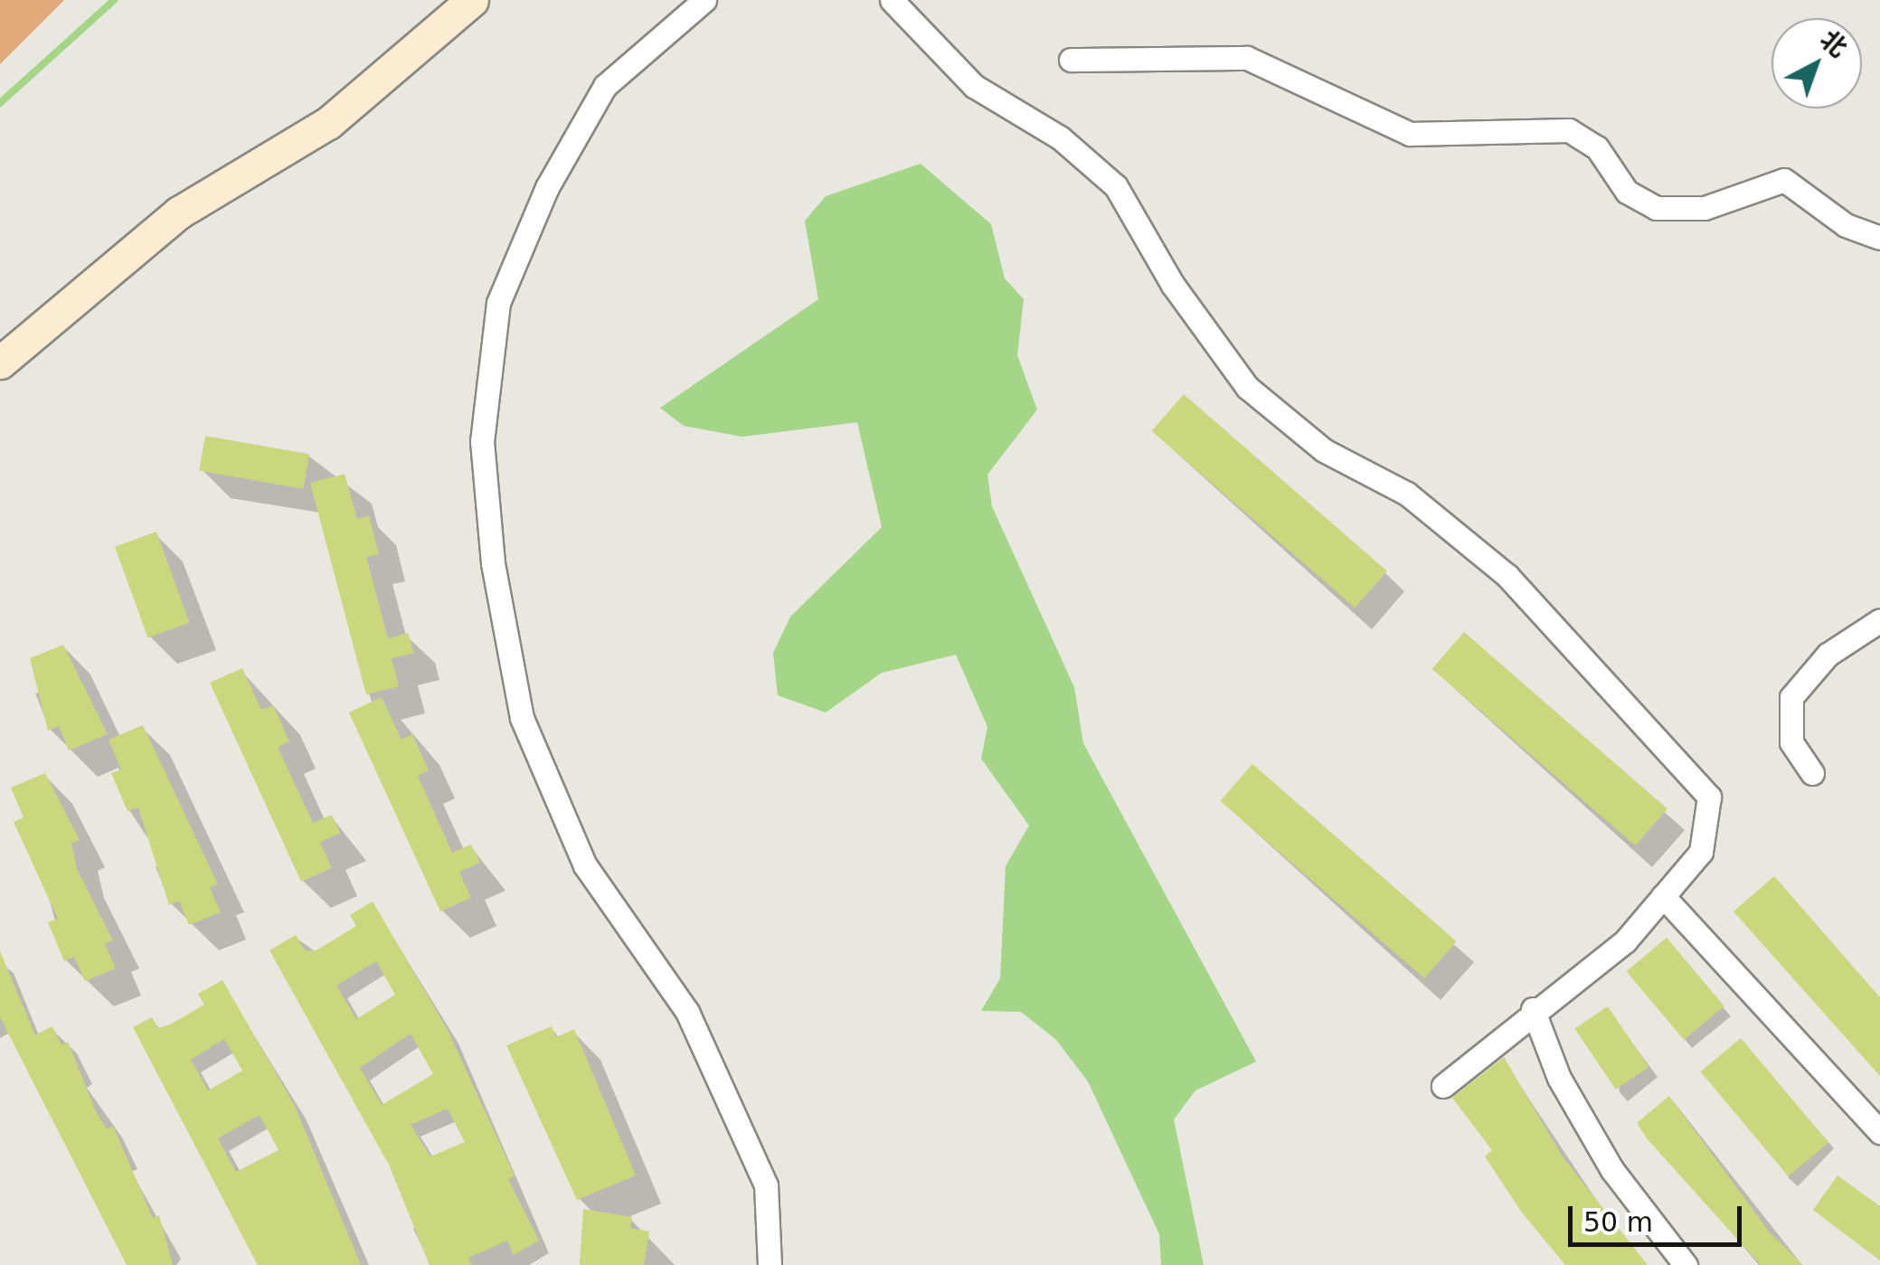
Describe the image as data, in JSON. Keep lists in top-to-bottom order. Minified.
{"scale_bar":"50 m","north":"top right"}
